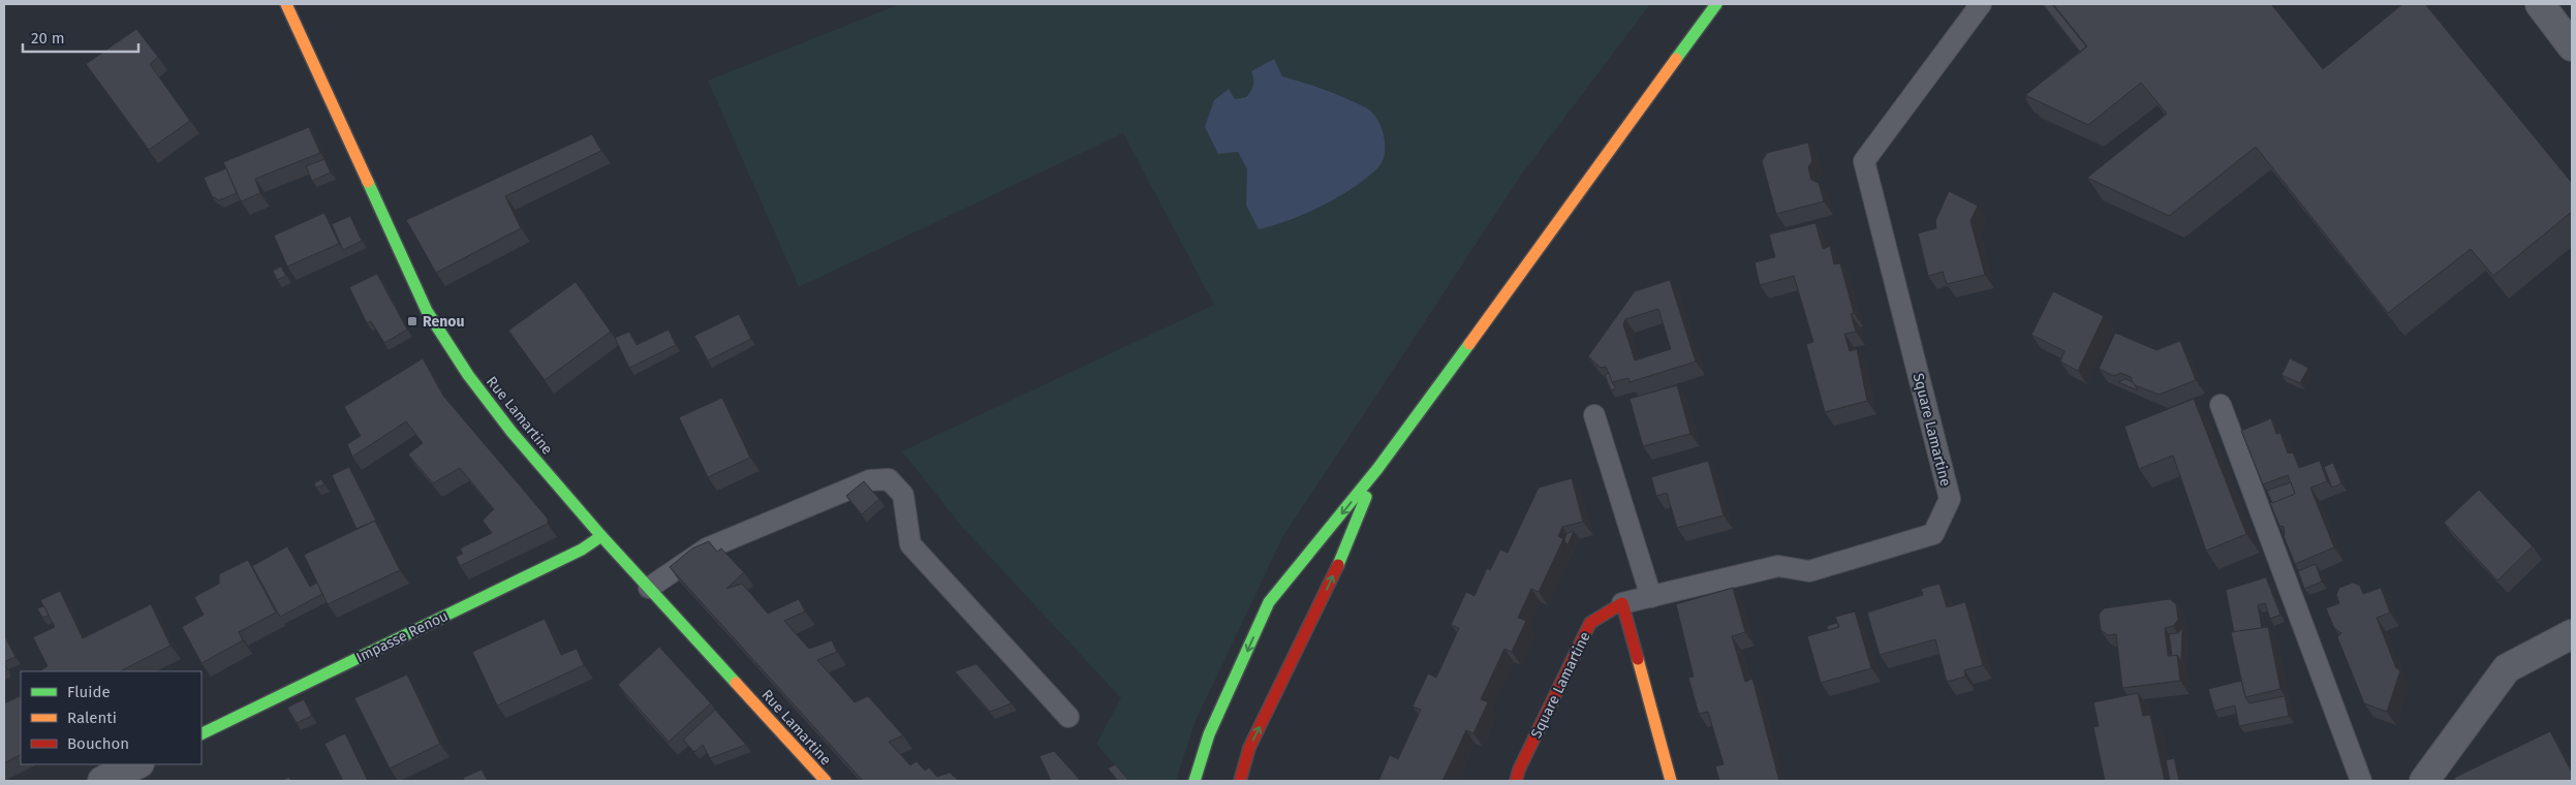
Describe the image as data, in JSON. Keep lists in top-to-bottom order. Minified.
{"streets":{"street":["Rue Lamartine","Square Lamartine","Impasse Renou"]},"crossings":[["Rue Lamartine","Impasse Renou"]],"places":{"transit":["Renou"]},"legend":["Fluide","Ralenti","Bouchon"],"scale_bar":"20 m"}
